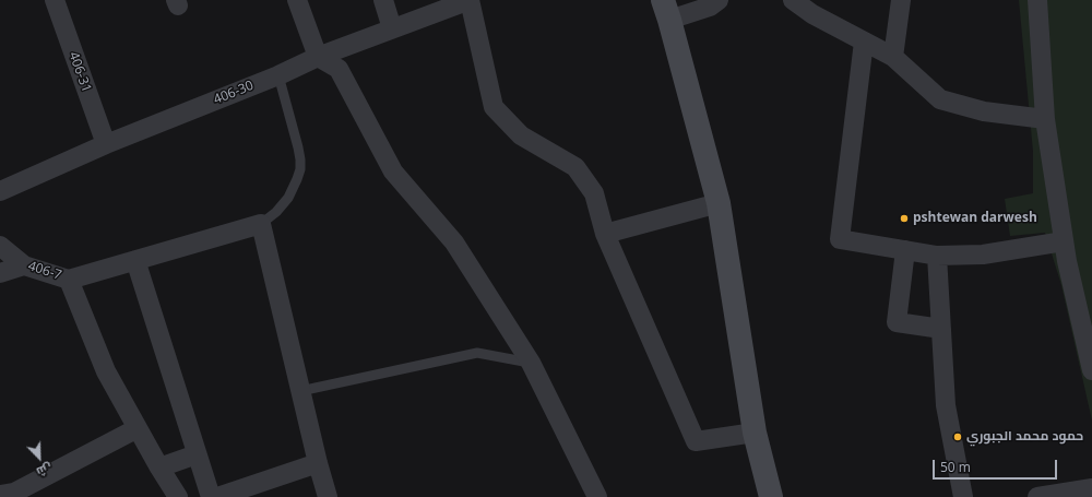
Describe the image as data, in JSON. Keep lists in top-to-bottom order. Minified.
{"streets":{"street":["406-31","406-30","406-7"]},"crossings":[["406-31","406-30"]],"places":["pshtewan darwesh","حمود محمد الجبوري"],"scale_bar":"50 m","north":"bottom right"}
